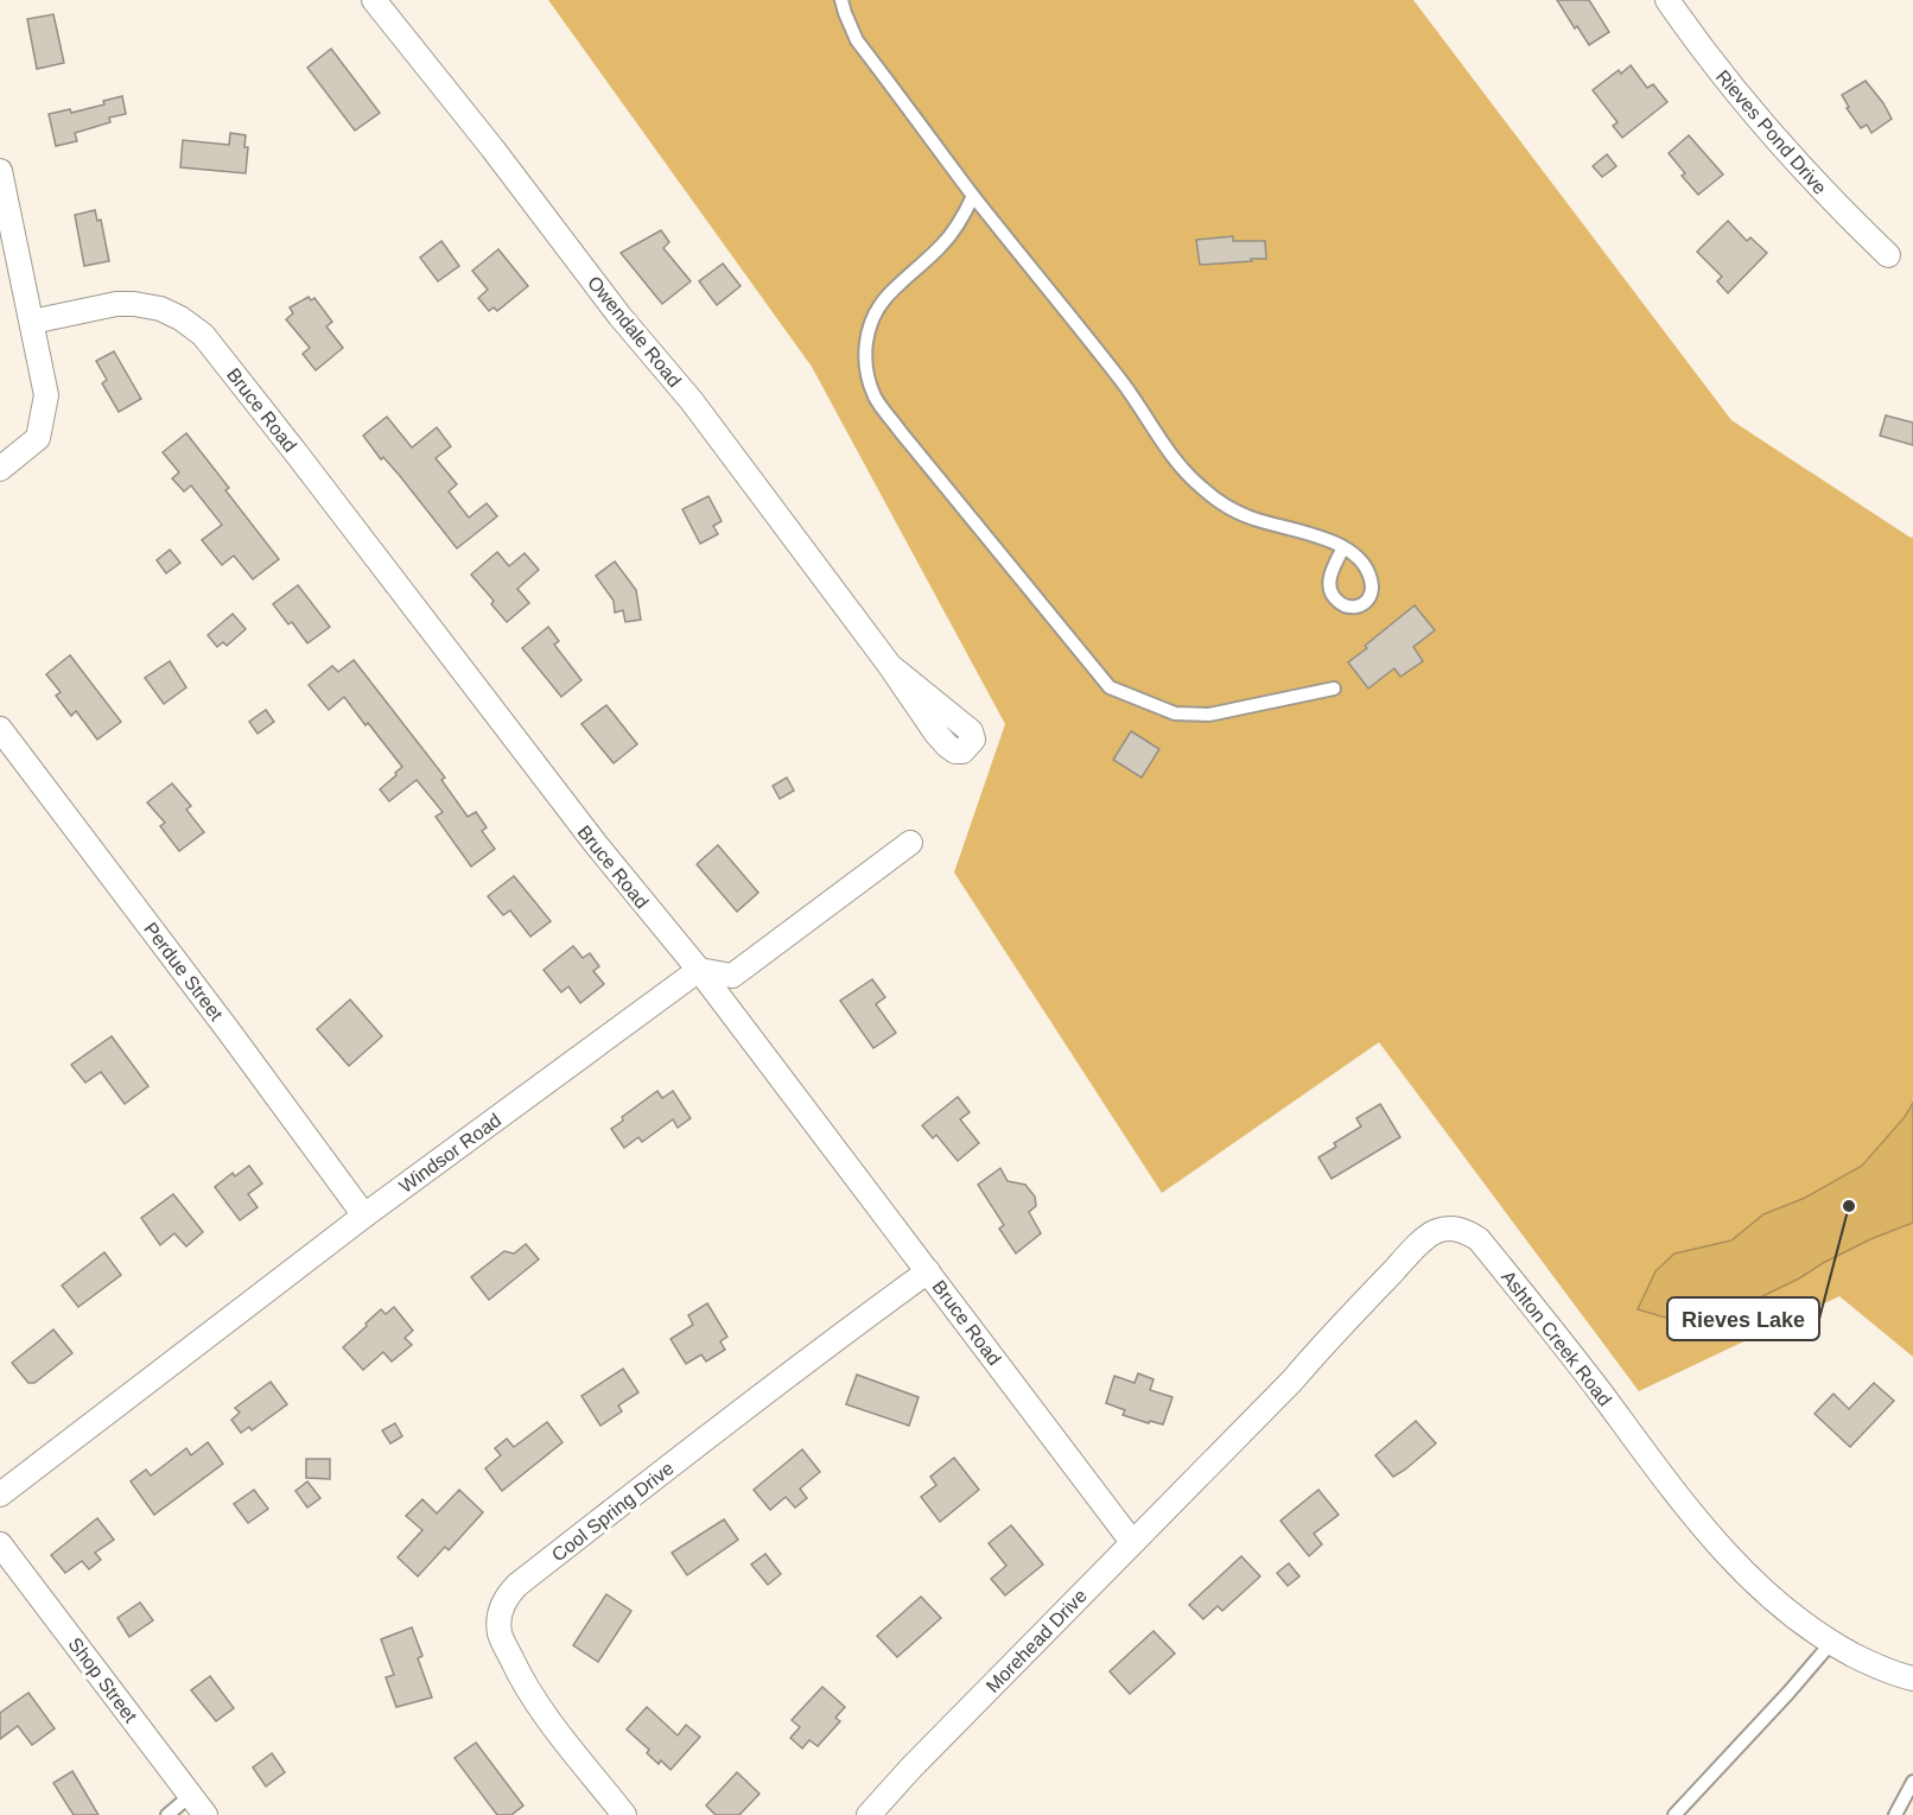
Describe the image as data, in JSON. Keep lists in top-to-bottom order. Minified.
{"streets":{"street":["Rieves Pond Drive","Owendale Road","Bruce Road","Perdue Street","Windsor Road","Ashton Creek Road","Cool Spring Drive","Morehead Drive","Shop Street"]},"crossings":[["Bruce Road","Windsor Road"],["Bruce Road","Cool Spring Drive"],["Bruce Road","Morehead Drive"],["Perdue Street","Windsor Road"],["Ashton Creek Road","Morehead Drive"]],"places":["Rieves Lake"]}
